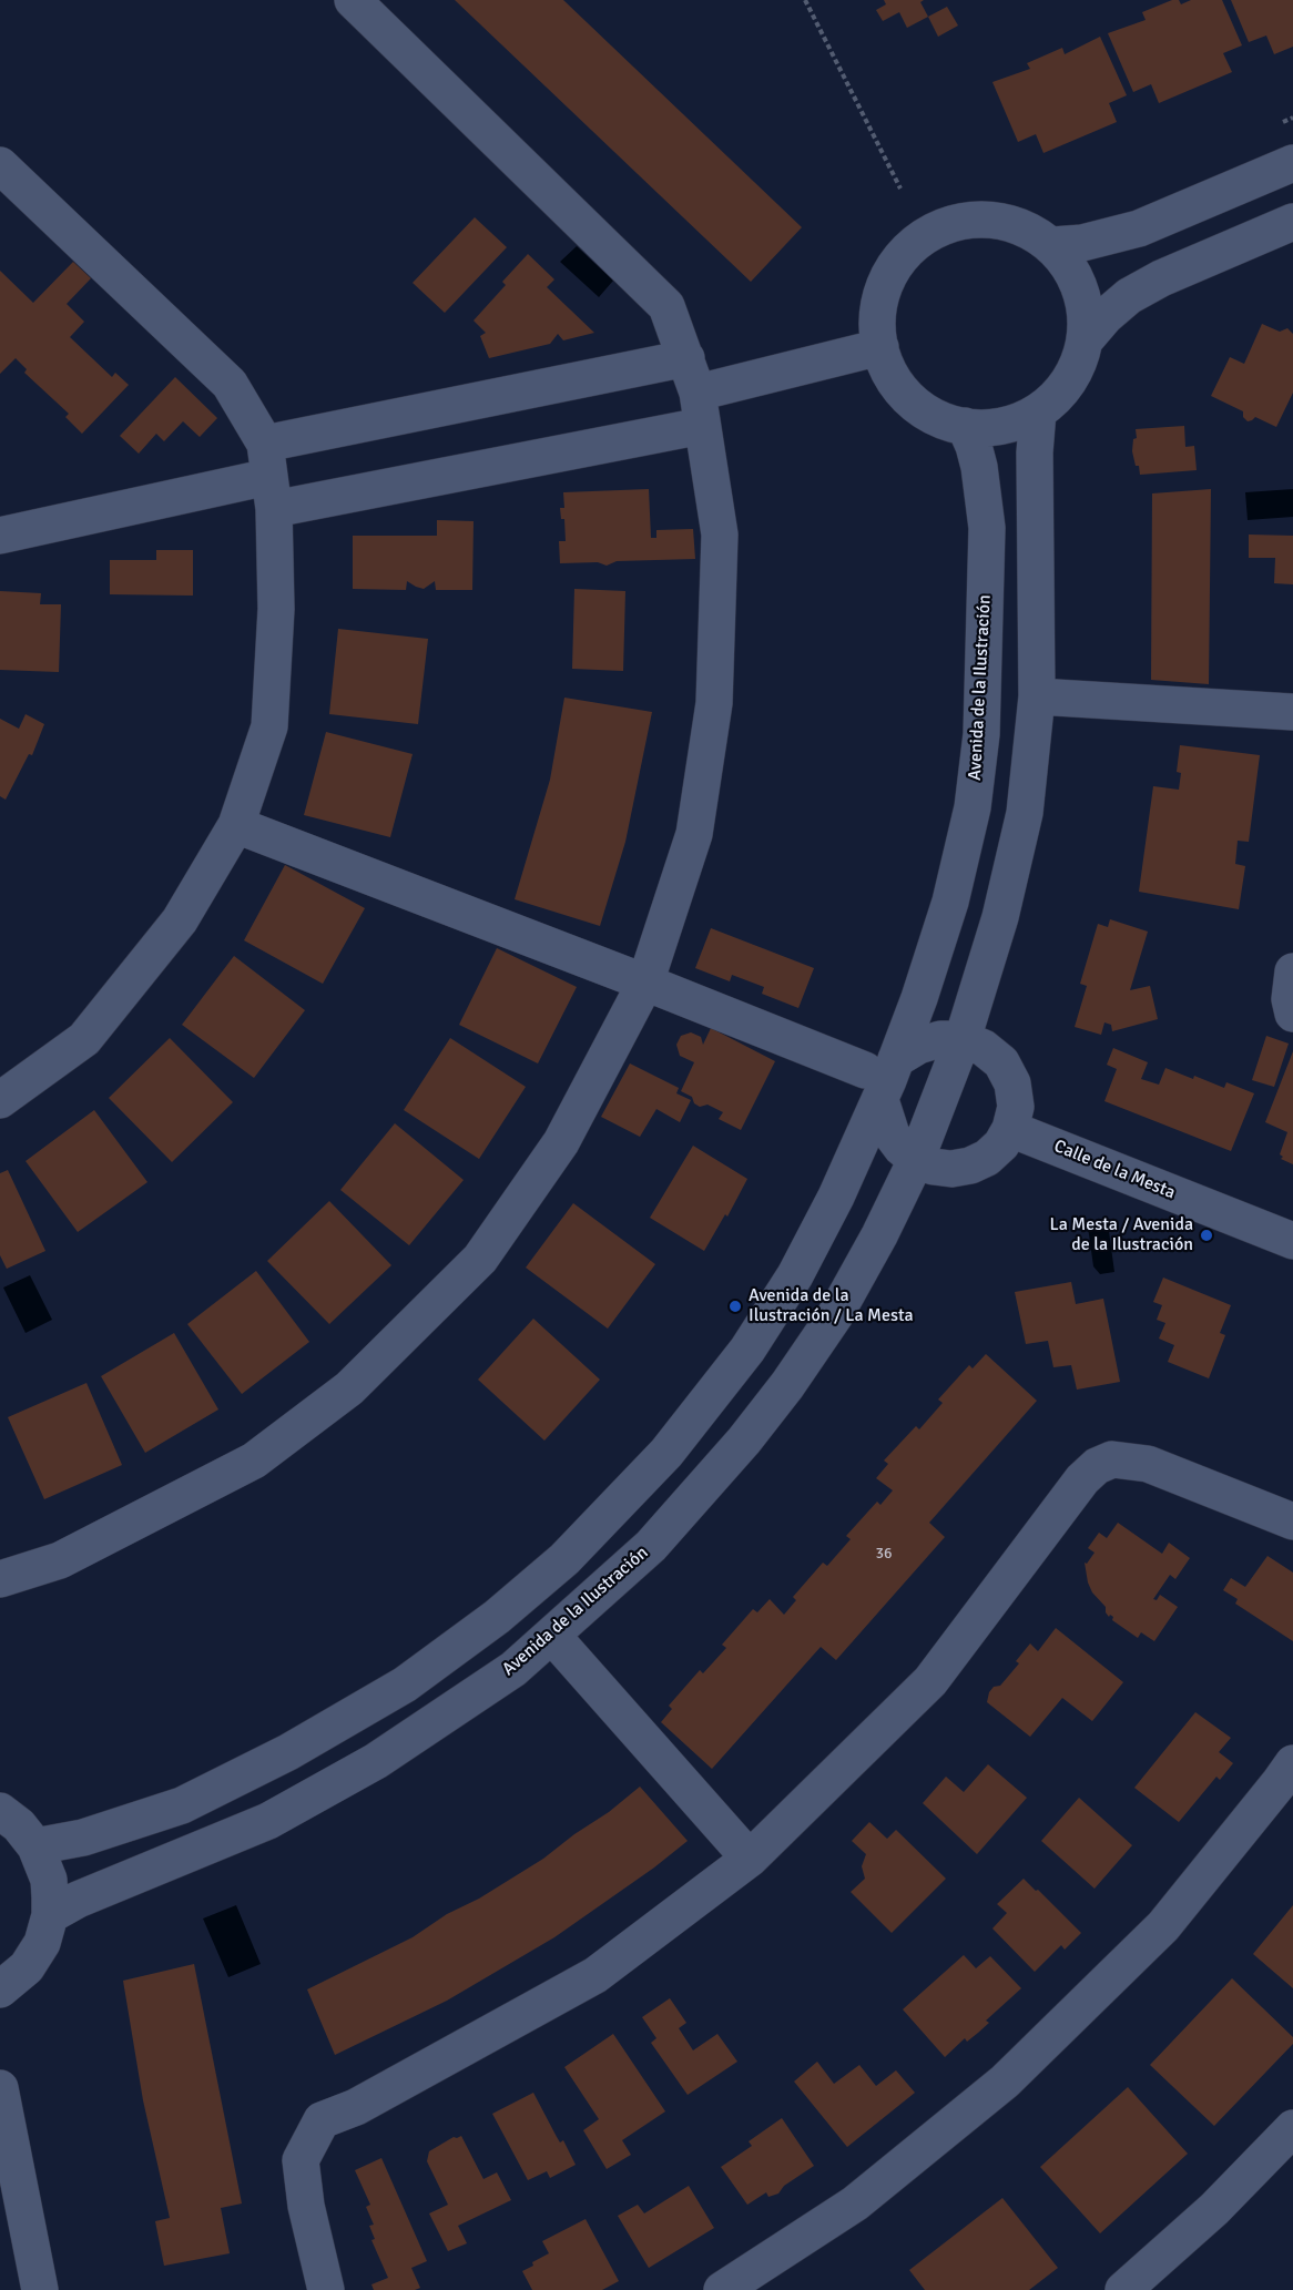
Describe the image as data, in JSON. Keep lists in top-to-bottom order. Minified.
{"streets":{"street":["Avenida de la Ilustración","Calle de la Mesta"]},"places":["La Mesta / Avenida de la Ilustración","Avenida de la Ilustración / La Mesta"],"house_numbers":["36"]}
